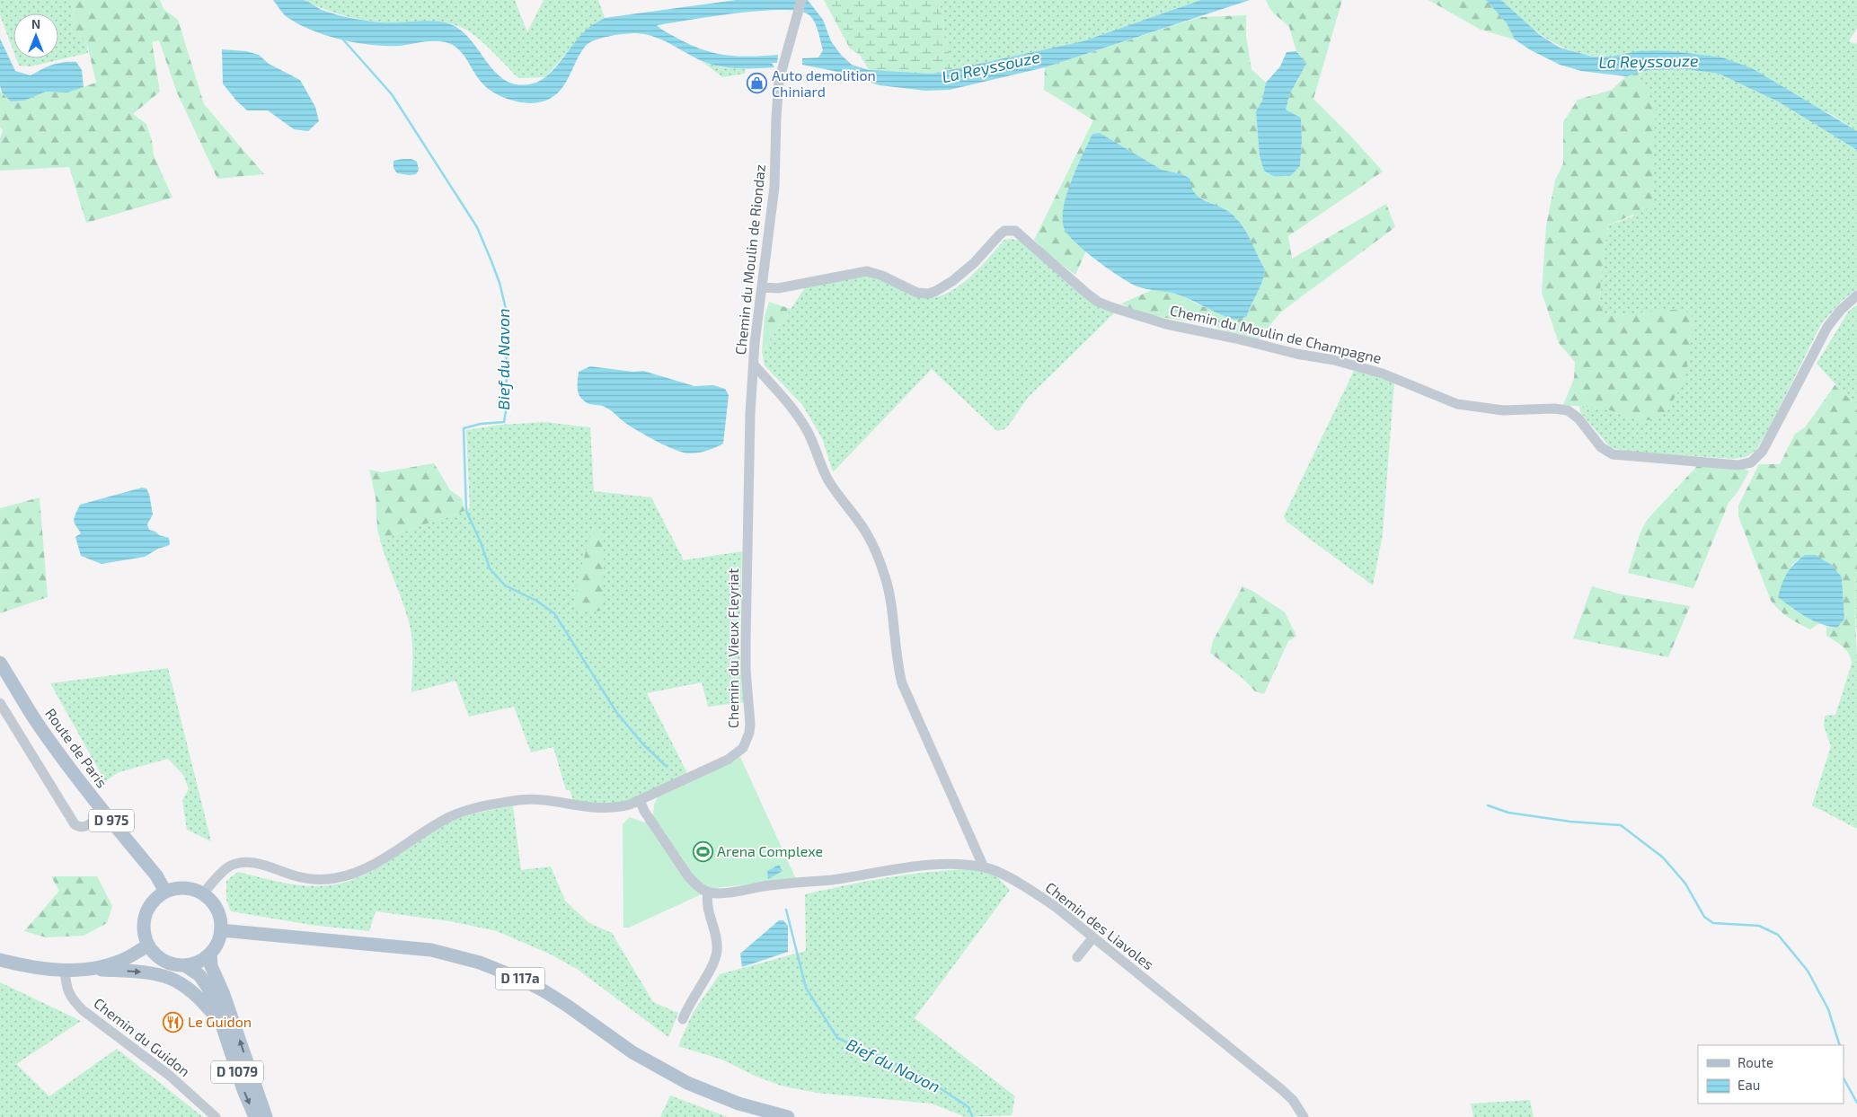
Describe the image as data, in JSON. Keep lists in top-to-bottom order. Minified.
{"streets":{"main road":["Route de Paris","D 975","D 117a","D 1079"],"street":["Chemin du Moulin de Riondaz","Chemin du Moulin de Champagne","Chemin du Vieux Fleyriat","Chemin des Liavoles","Chemin du Guidon"]},"crossings":[["Chemin du Moulin de Riondaz","Chemin du Moulin de Champagne"],["Chemin du Moulin de Riondaz","Chemin du Vieux Fleyriat"],["Chemin du Vieux Fleyriat","Route de Paris"],["Chemin du Vieux Fleyriat","D 117a"],["Chemin du Vieux Fleyriat","D 1079"],["Route de Paris","D 117a"],["Route de Paris","D 1079"],["D 117a","D 1079"]],"water":["La Reyssouze","Bief du Navon"],"places":{"shop":["Auto demolition Chiniard"],"sports":["Arena Complexe"],"restaurant":["Le Guidon"]},"legend":["Route","Eau"],"north":"top"}
